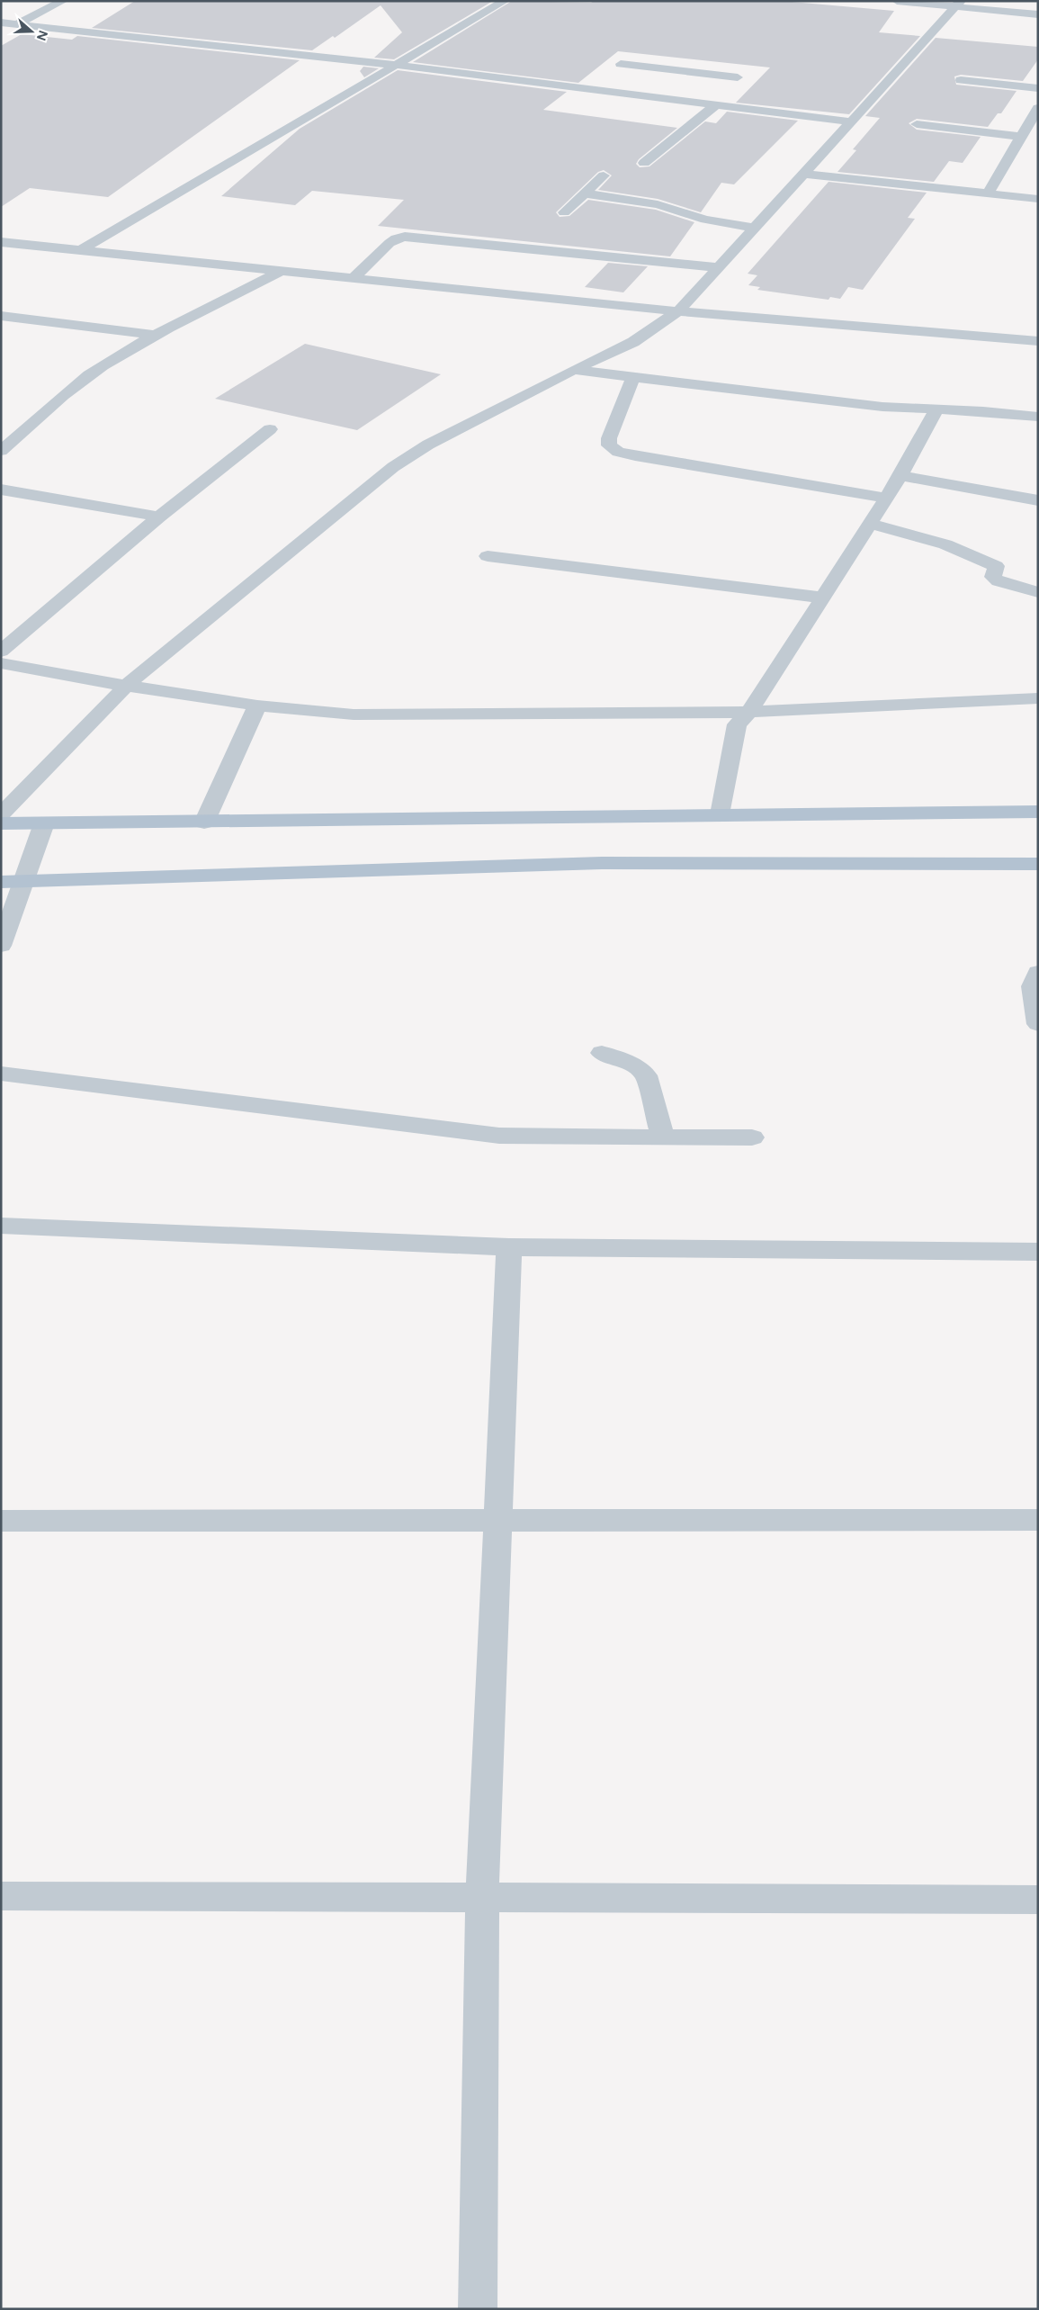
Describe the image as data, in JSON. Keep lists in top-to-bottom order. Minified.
{"north":"right"}
